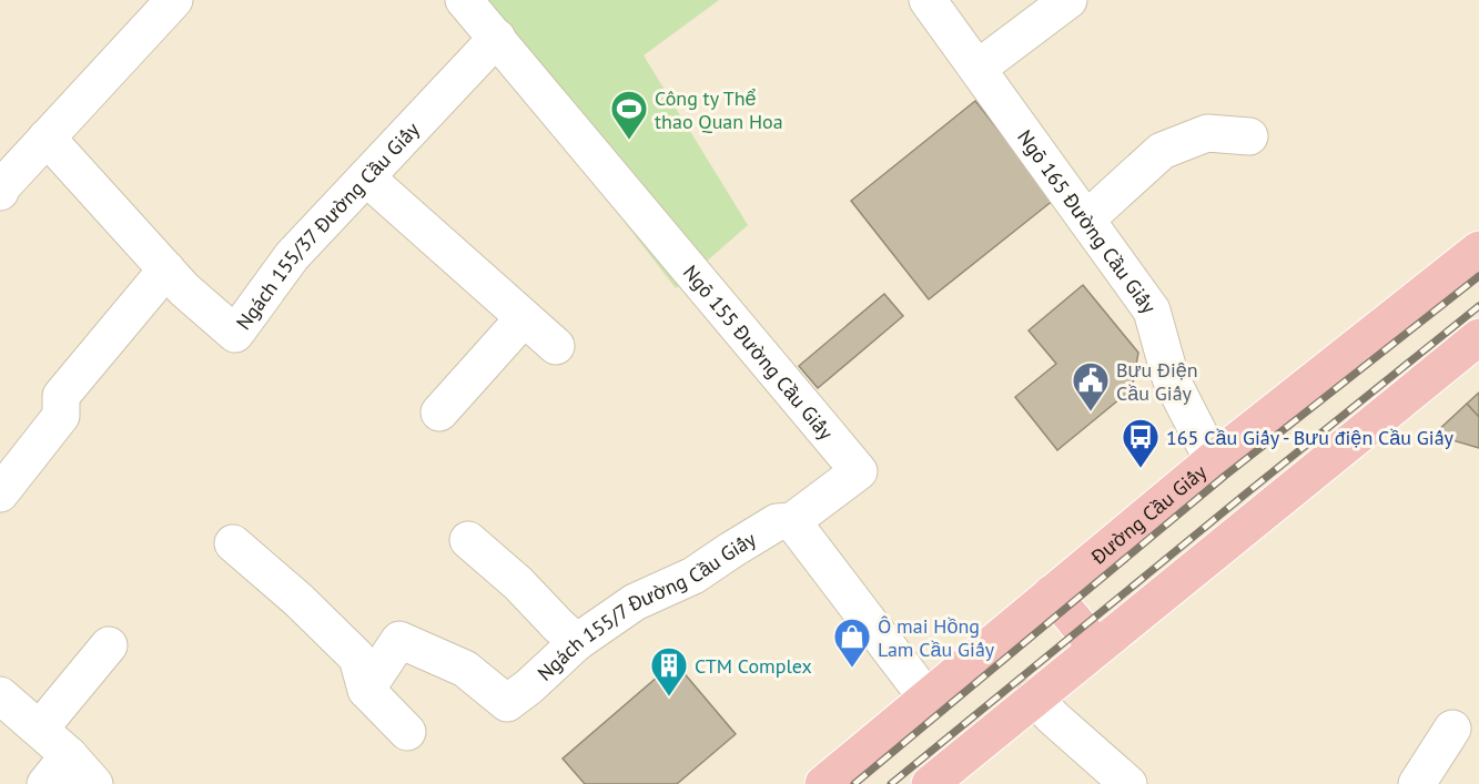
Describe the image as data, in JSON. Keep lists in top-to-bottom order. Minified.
{"streets":{"main road":["Đường Cầu Giấy"],"lane":["Ngõ 165 Đường Cầu Giấy","Ngách 155/37 Đường Cầu Giấy","Ngõ 155 Đường Cầu Giấy","Ngách 155/7 Đường Cầu Giấy"]},"crossings":[["Ngõ 165 Đường Cầu Giấy","Đường Cầu Giấy"],["Ngách 155/37 Đường Cầu Giấy","Ngõ 155 Đường Cầu Giấy"],["Ngõ 155 Đường Cầu Giấy","Ngách 155/7 Đường Cầu Giấy"]],"places":{"sports":["Công ty Thể thao Quan Hoa"],"public building":["Bưu Điện Cầu Giấy"],"bus stop":["165 Cầu Giấy - Bưu điện Cầu Giấy"],"shop":["Ô mai Hồng Lam Cầu Giấy"],"building":["CTM Complex"]}}
